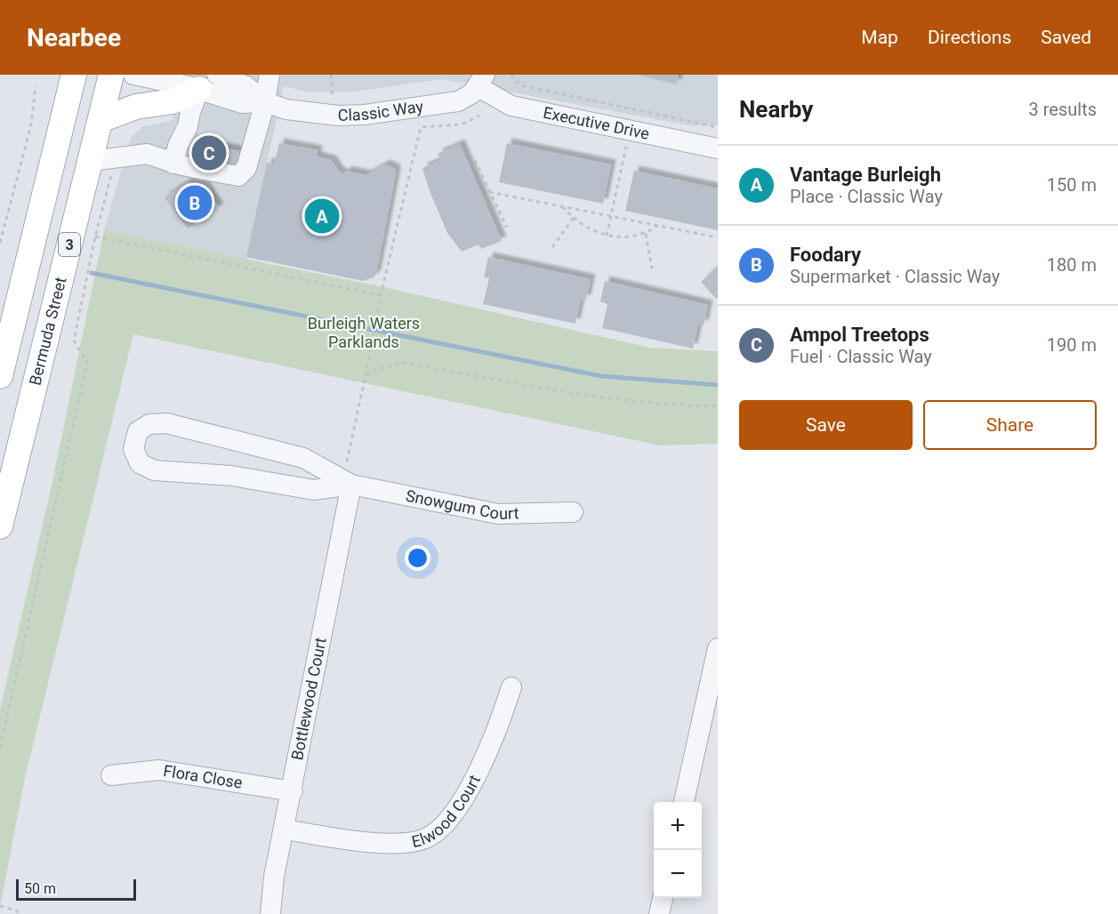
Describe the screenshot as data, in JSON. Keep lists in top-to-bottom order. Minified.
{"streets":{"main road":["3","Bermuda Street"],"street":["Classic Way","Executive Drive","Snowgum Court","Bottlewood Court","Flora Close","Elwood Court"]},"crossings":[["Classic Way","Executive Drive"],["Snowgum Court","Bottlewood Court"],["Bottlewood Court","Flora Close"],["Bottlewood Court","Elwood Court"]],"parks":["Burleigh Waters Parklands"],"scale_bar":"50 m","page":{"header":"Nearbee","nav":["Map","Directions","Saved"],"heading":["Nearby","3 results"],"pins":["C","B","A"],"list":[{"mark":"A","name":"Vantage Burleigh","note":"Place · Classic Way","value":"150 m"},{"mark":"B","name":"Foodary","note":"Supermarket · Classic Way","value":"180 m"},{"mark":"C","name":"Ampol Treetops","note":"Fuel · Classic Way","value":"190 m"}],"buttons":["Save","Share"],"map_buttons":["+","−"],"scale":"50 m"}}
